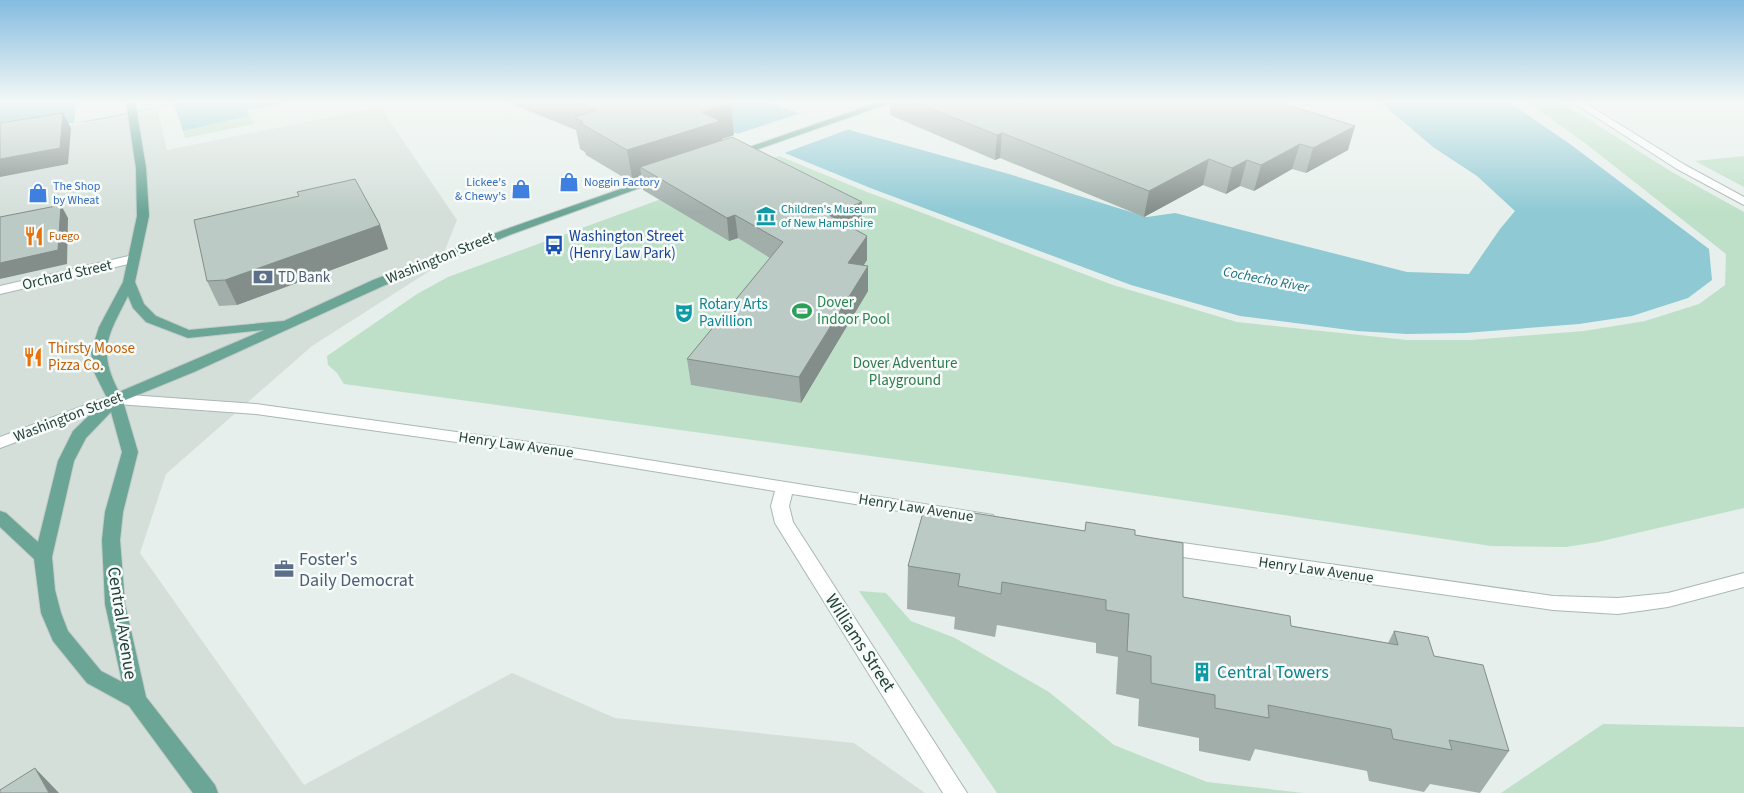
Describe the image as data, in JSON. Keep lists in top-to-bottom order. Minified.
{"streets":{"main road":["Washington Street","Central Avenue"],"street":["Orchard Street","Henry Law Avenue","Williams Street"]},"crossings":[["Washington Street","Henry Law Avenue"],["Washington Street","Central Avenue"],["Orchard Street","Central Avenue"],["Henry Law Avenue","Central Avenue"],["Henry Law Avenue","Williams Street"]],"water":["Cochecho River"],"parks":["Dover Adventure Playground"],"places":{"shop":["Noggin Factory","Lickee's & Chewy's","The Shop by Wheat"],"museum":["Children's Museum of New Hampshire"],"restaurant":["Fuego","Thirsty Moose Pizza Co."],"bus stop":["Washington Street (Henry Law Park)"],"bank":["TD Bank"],"sports":["Dover Indoor Pool"],"theatre":["Rotary Arts Pavillion"],"office":["Foster's Daily Democrat"],"building":["Central Towers"]}}
